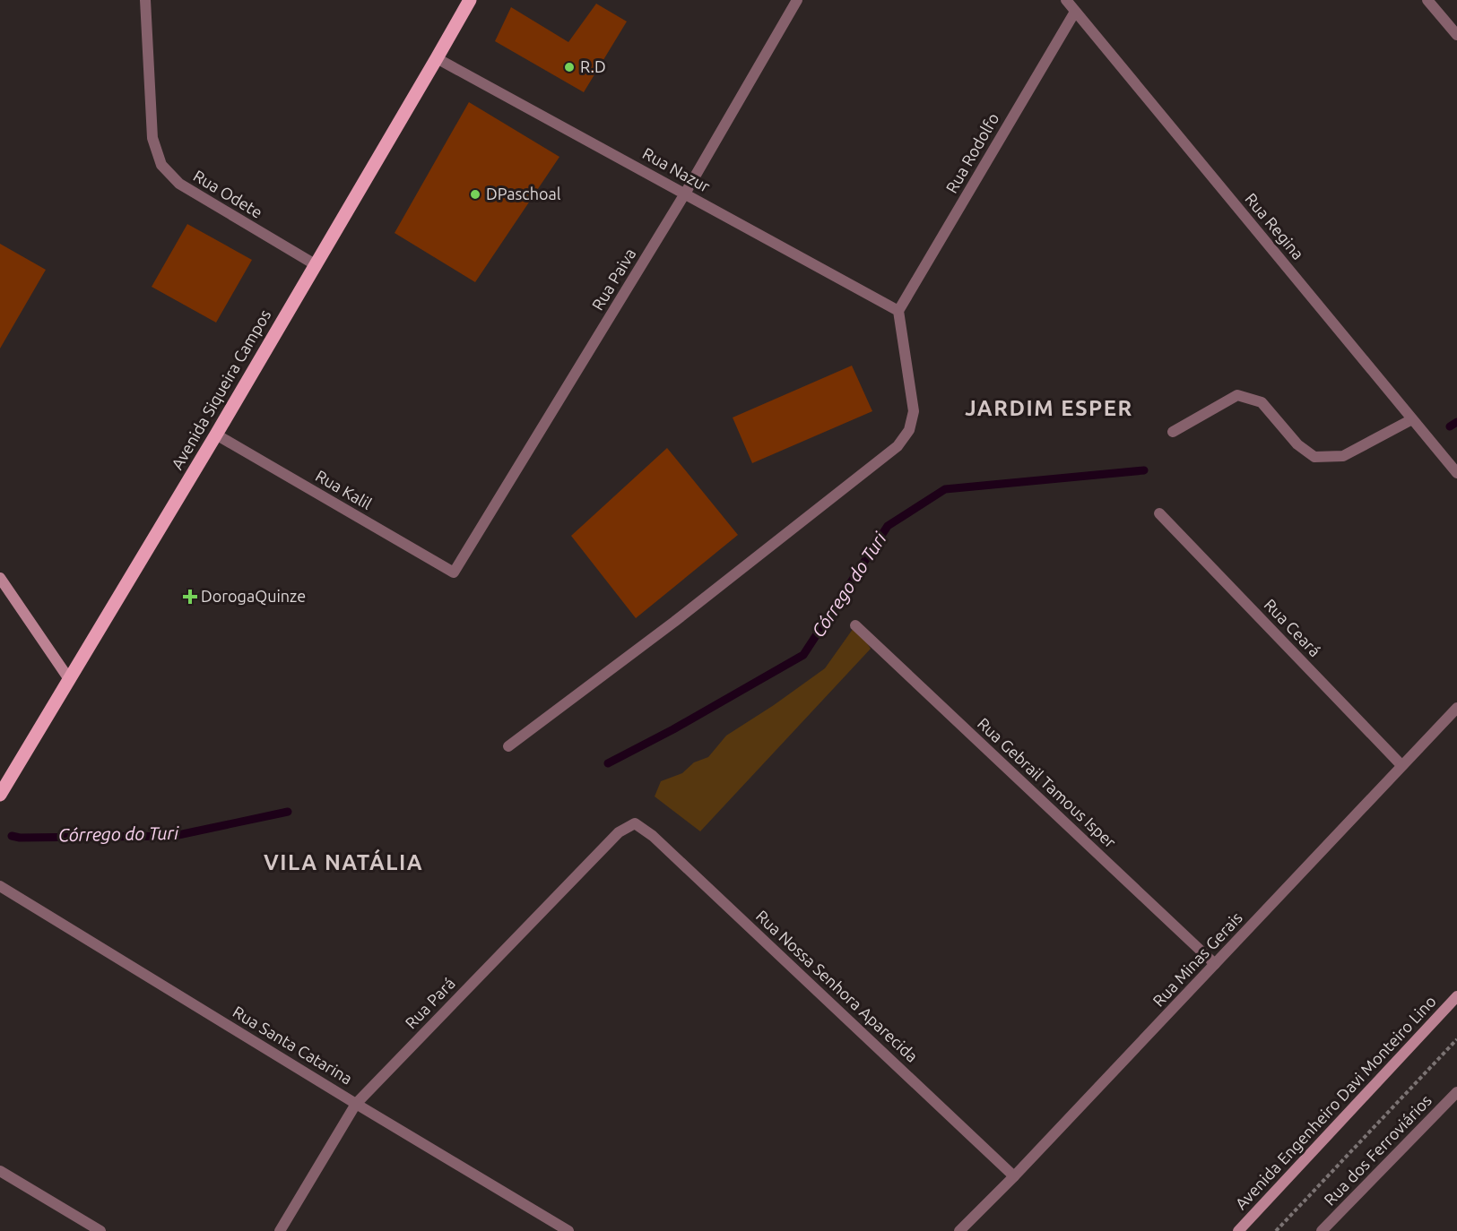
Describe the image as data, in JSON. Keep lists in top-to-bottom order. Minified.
{"streets":{"main road":["Avenida Siqueira Campos","Avenida Engenheiro Davi Monteiro Lino"],"street":["Rua Rodolfo","Rua Nazur","Rua Odete","Rua Regina","Rua Paiva","Rua Kalil","Rua Ceará","Rua Gebrail Tamous Isper","Rua Minas Gerais","Rua Nossa Senhora Aparecida","Rua Pará","Rua Santa Catarina","Rua dos Ferroviários"]},"crossings":[["Rua Rodolfo","Rua Nazur"],["Rua Rodolfo","Rua Regina"],["Rua Nazur","Rua Paiva"],["Rua Nazur","Avenida Siqueira Campos"],["Rua Odete","Avenida Siqueira Campos"],["Rua Paiva","Rua Kalil"],["Avenida Siqueira Campos","Rua Kalil"],["Rua Ceará","Rua Minas Gerais"],["Rua Gebrail Tamous Isper","Rua Minas Gerais"],["Rua Minas Gerais","Rua Nossa Senhora Aparecida"],["Rua Nossa Senhora Aparecida","Rua Pará"],["Rua Pará","Rua Santa Catarina"]],"districts":["JARDIM ESPER","VILA NATÁLIA"],"water":["Córrego do Turi"],"places":{"other":["R.D","DPaschoal"],"health":["DorogaQuinze"]}}
